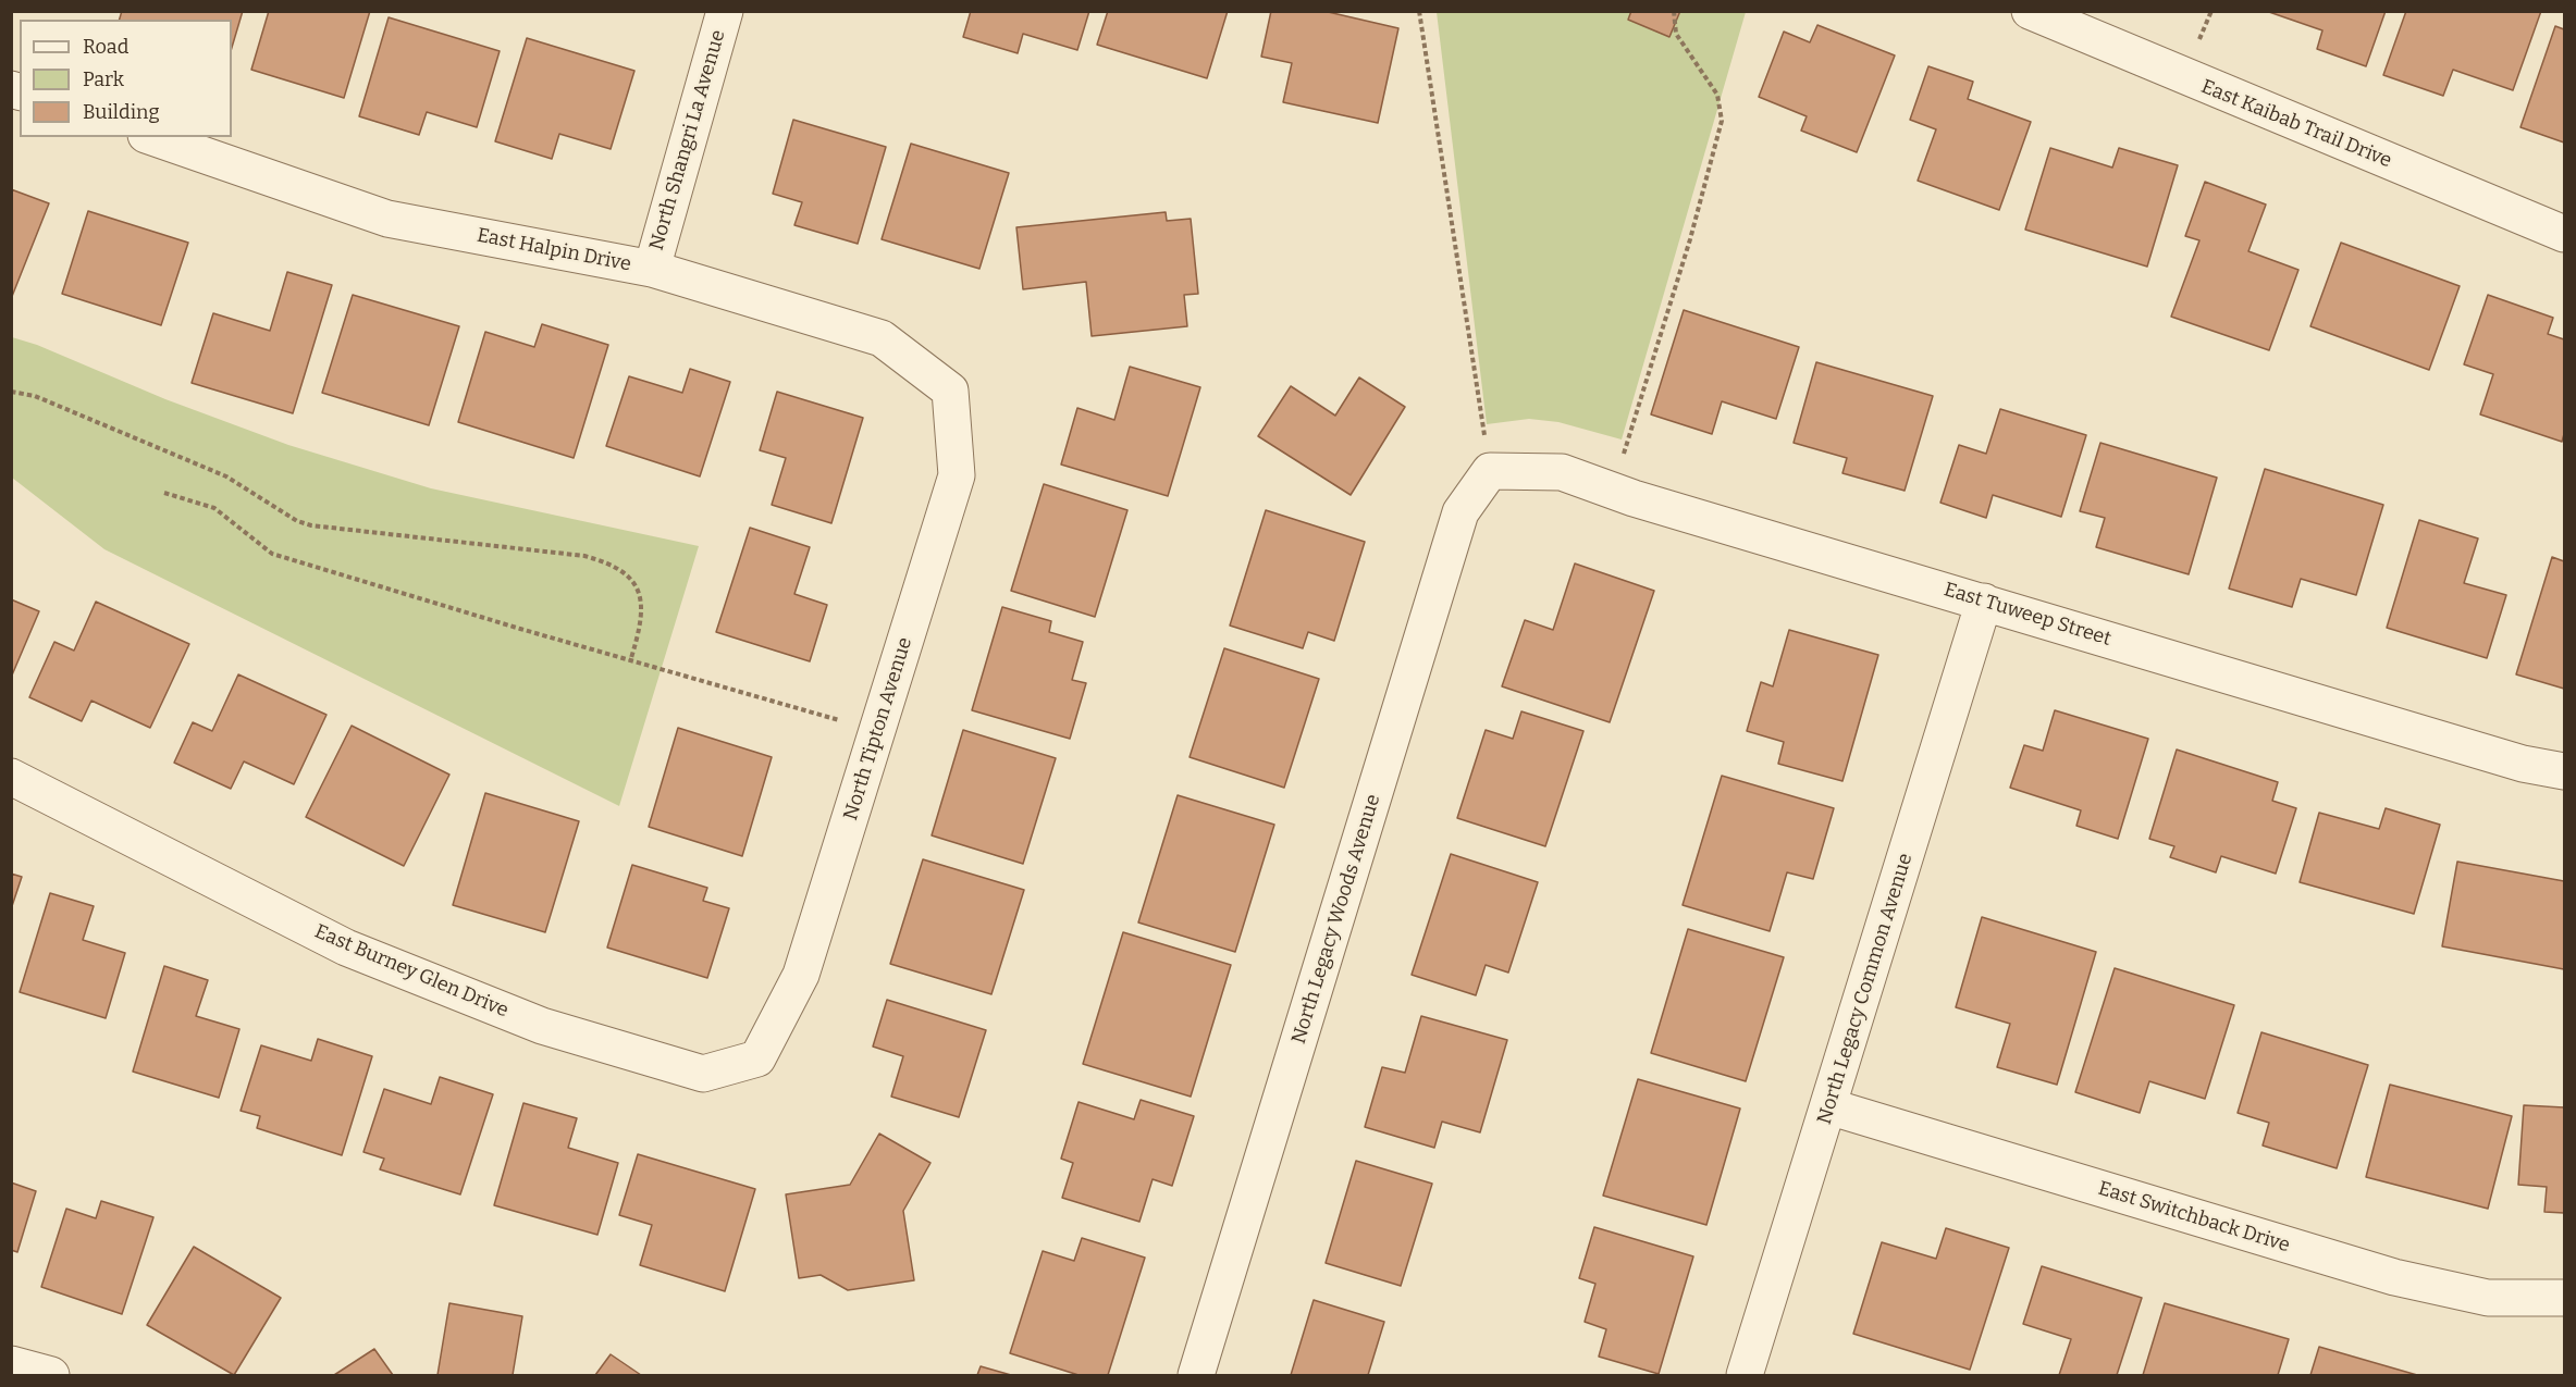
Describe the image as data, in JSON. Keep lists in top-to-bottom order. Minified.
{"streets":{"street":["East Kaibab Trail Drive","North Shangri La Avenue","East Halpin Drive","East Tuweep Street","North Tipton Avenue","North Legacy Woods Avenue","East Burney Glen Drive","North Legacy Common Avenue","East Switchback Drive"]},"crossings":[["North Shangri La Avenue","East Halpin Drive"],["East Halpin Drive","North Tipton Avenue"],["East Tuweep Street","North Legacy Woods Avenue"],["East Tuweep Street","North Legacy Common Avenue"],["North Tipton Avenue","East Burney Glen Drive"],["North Legacy Common Avenue","East Switchback Drive"]],"legend":["Road","Park","Building"]}
